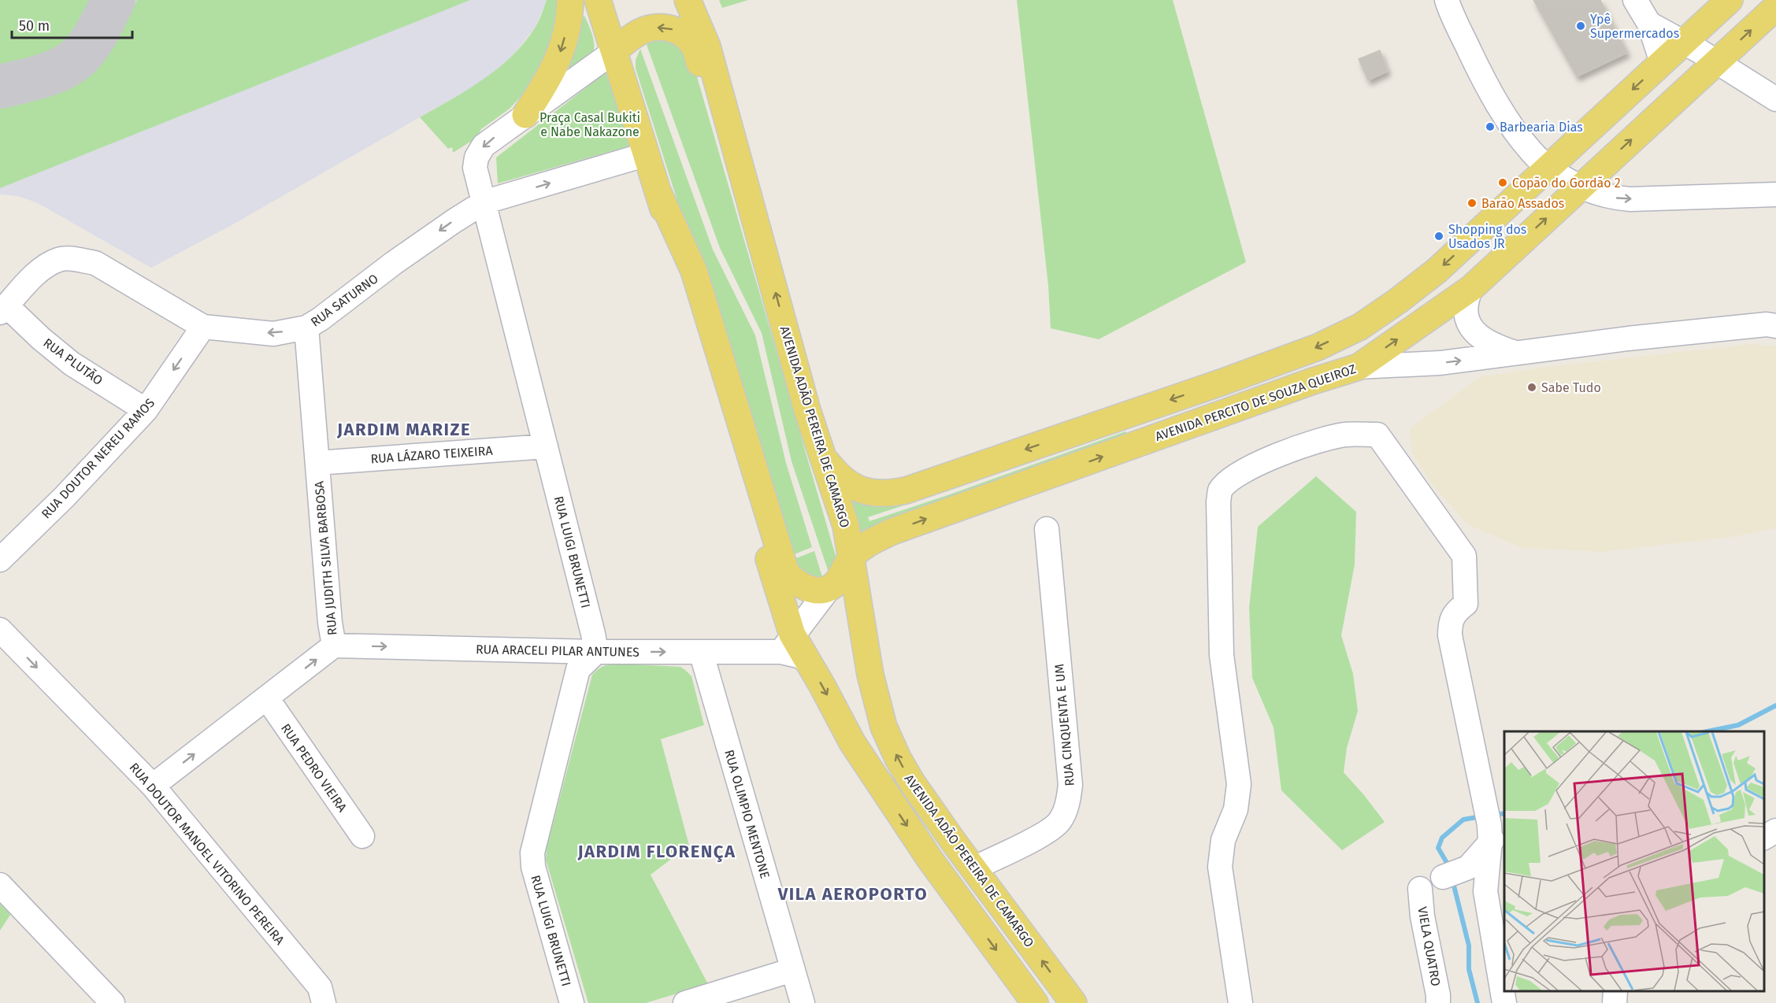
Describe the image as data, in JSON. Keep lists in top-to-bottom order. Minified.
{"streets":{"main road":["AVENIDA PERCITO DE SOUZA QUEIROZ","AVENIDA ADÃO PEREIRA DE CAMARGO"],"street":["RUA SATURNO","RUA PLUTÃO","RUA LÁZARO TEIXEIRA","RUA DOUTOR NEREU RAMOS","RUA LUIGI BRUNETTI","RUA JUDITH SILVA BARBOSA","RUA ARACELI PILAR ANTUNES","RUA CINQUENTA E UM","RUA PEDRO VIEIRA","RUA OLIMPIO MENTONE","RUA DOUTOR MANOEL VITORINO PEREIRA","VIELA QUATRO"]},"crossings":[["RUA SATURNO","RUA PLUTÃO"],["RUA SATURNO","RUA DOUTOR NEREU RAMOS"],["RUA SATURNO","RUA LUIGI BRUNETTI"],["RUA SATURNO","RUA JUDITH SILVA BARBOSA"],["RUA PLUTÃO","RUA DOUTOR NEREU RAMOS"],["AVENIDA PERCITO DE SOUZA QUEIROZ","AVENIDA ADÃO PEREIRA DE CAMARGO"],["AVENIDA ADÃO PEREIRA DE CAMARGO","RUA CINQUENTA E UM"],["RUA LÁZARO TEIXEIRA","RUA LUIGI BRUNETTI"],["RUA LÁZARO TEIXEIRA","RUA JUDITH SILVA BARBOSA"],["RUA LUIGI BRUNETTI","RUA ARACELI PILAR ANTUNES"],["RUA JUDITH SILVA BARBOSA","RUA ARACELI PILAR ANTUNES"],["RUA JUDITH SILVA BARBOSA","RUA PEDRO VIEIRA"],["RUA JUDITH SILVA BARBOSA","RUA DOUTOR MANOEL VITORINO PEREIRA"],["RUA ARACELI PILAR ANTUNES","RUA OLIMPIO MENTONE"]],"one_way":["RUA SATURNO","RUA JUDITH SILVA BARBOSA","RUA ARACELI PILAR ANTUNES","RUA DOUTOR MANOEL VITORINO PEREIRA"],"districts":["JARDIM MARIZE","JARDIM FLORENÇA","VILA AEROPORTO"],"parks":["Praça Casal Bukiti e Nabe Nakazone"],"places":["Ypê Supermercados","Barbearia Dias","Copão do Gordão 2","Barão Assados","Shopping dos Usados JR","Sabe Tudo"],"scale_bar":"50 m"}
